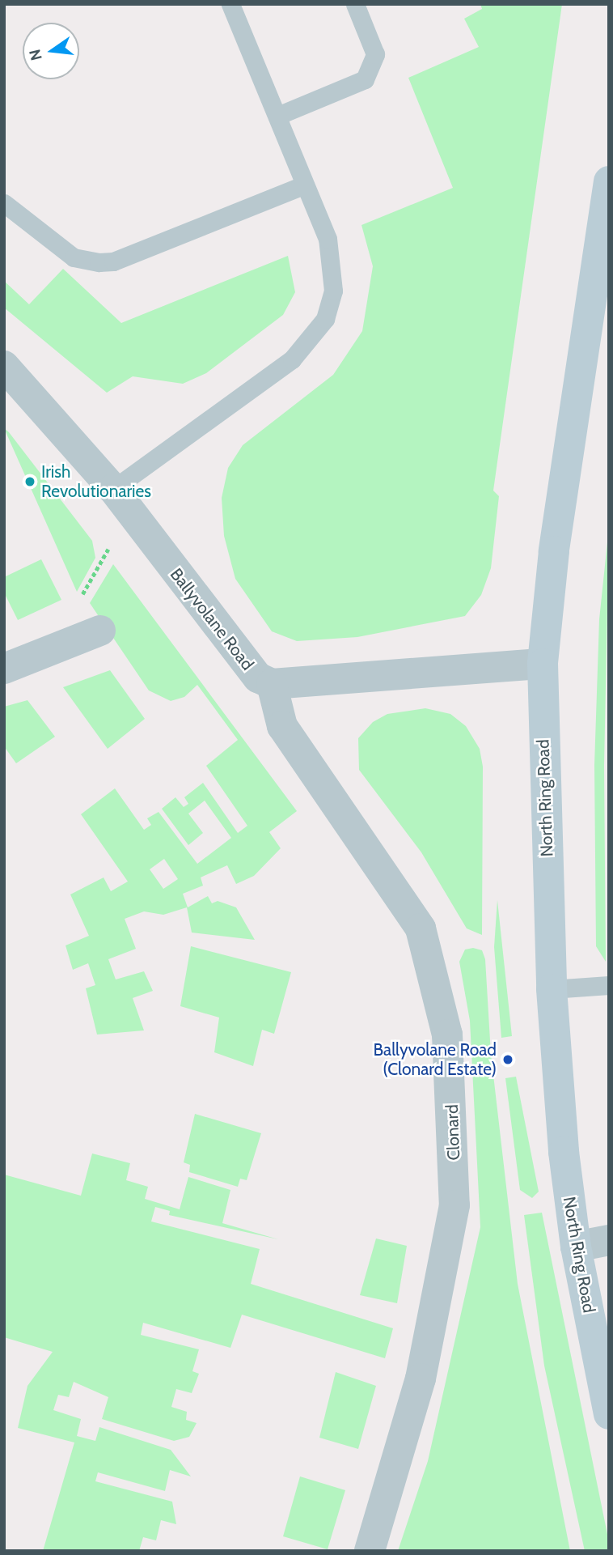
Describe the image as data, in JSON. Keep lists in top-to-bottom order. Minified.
{"streets":{"main road":["North Ring Road"],"street":["Ballyvolane Road","Clonard"]},"crossings":[["Ballyvolane Road","Clonard"]],"places":["Irish Revolutionaries","Ballyvolane Road (Clonard Estate)"],"north":"left"}
